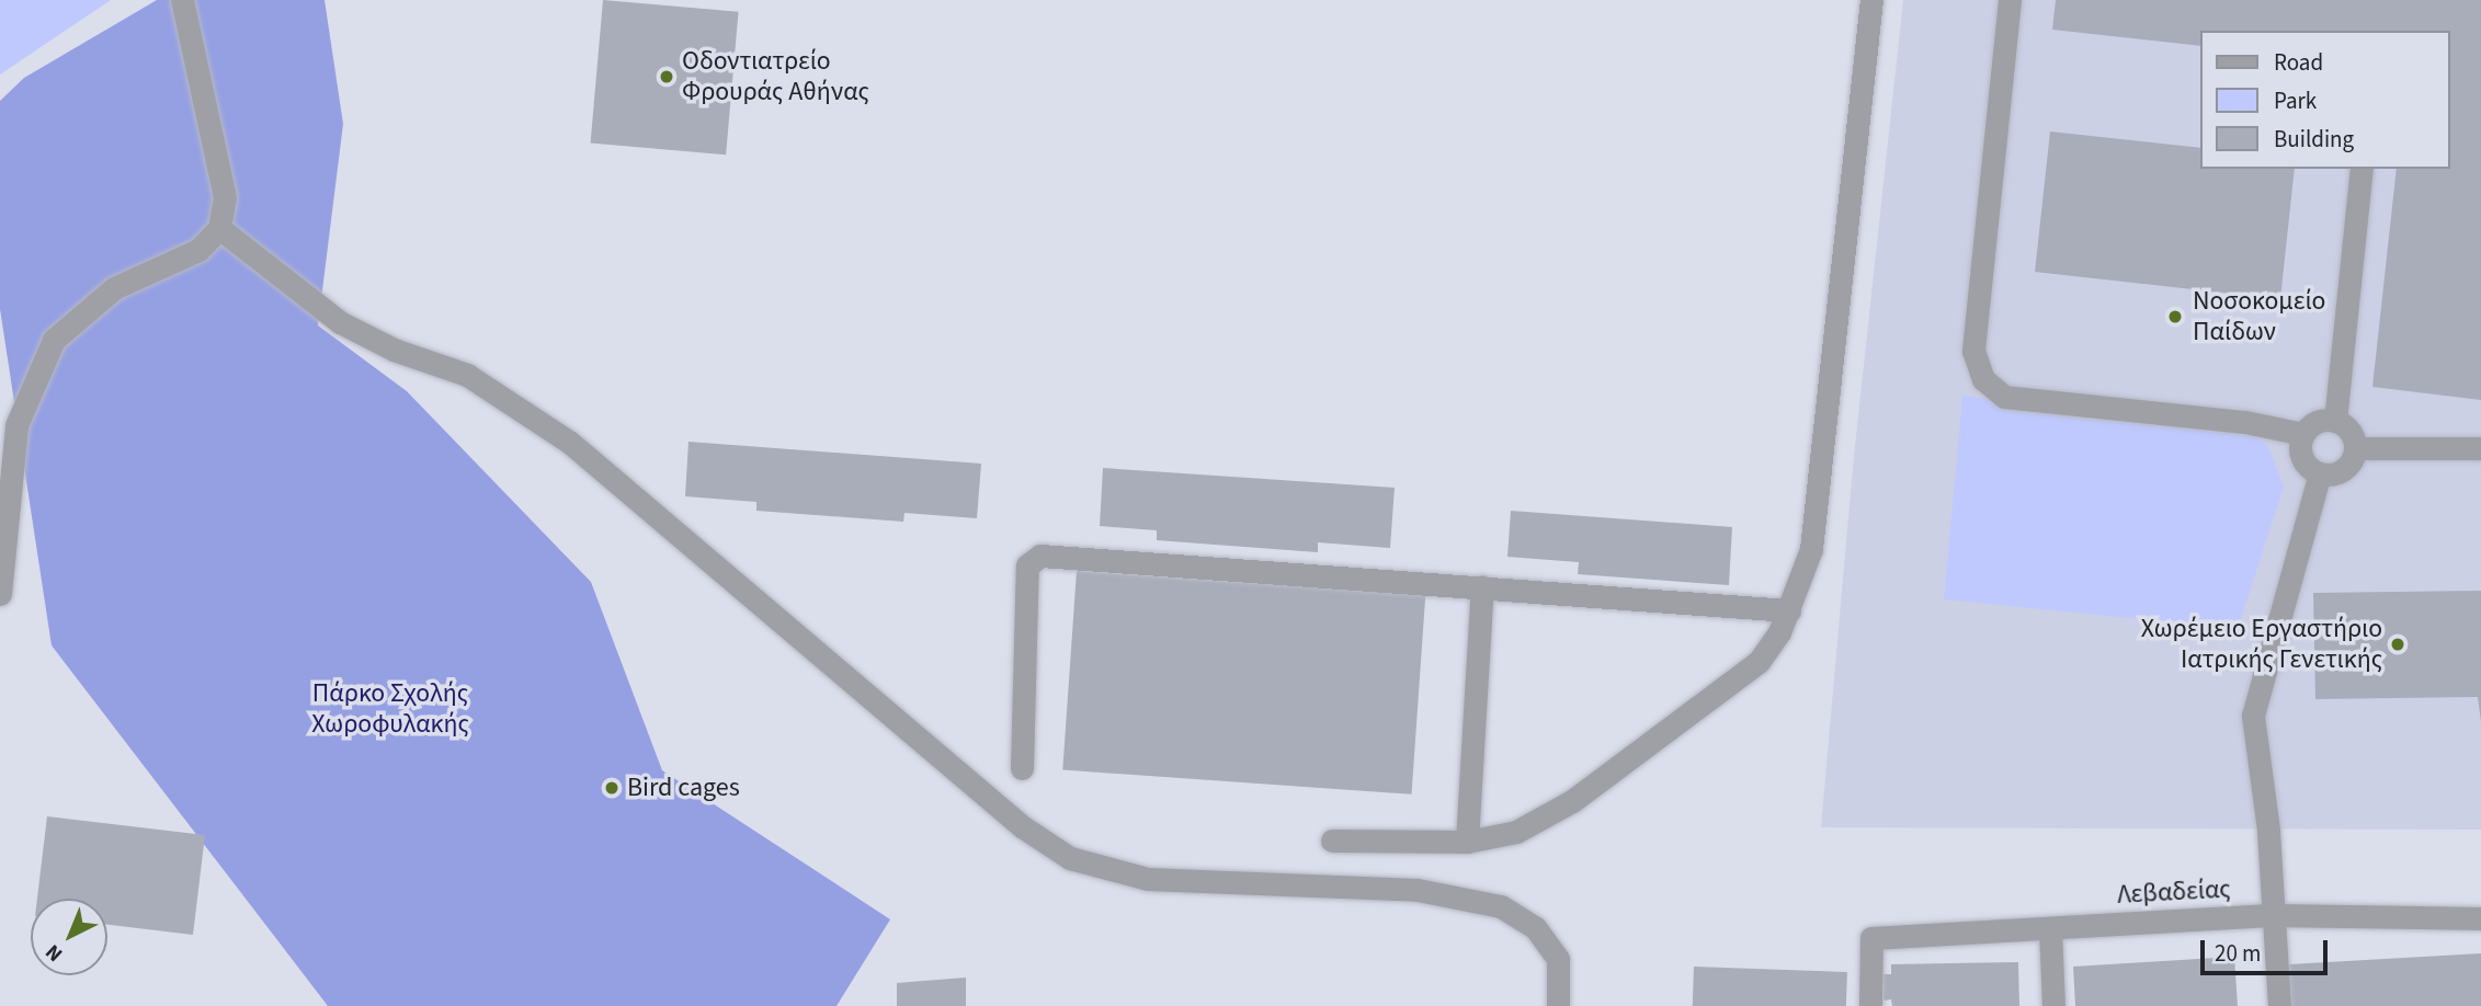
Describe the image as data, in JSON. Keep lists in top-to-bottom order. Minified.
{"streets":{"street":["Λεβαδείας"]},"parks":["Πάρκο Σχολής Χωροφυλακής"],"places":["Οδοντιατρείο Φρουράς Αθήνας","Νοσοκομείο Παίδων","Χωρέμειο Εργαστήριο Ιατρικής Γενετικής","Bird cages"],"legend":["Road","Park","Building"],"scale_bar":"20 m","north":"bottom left"}
